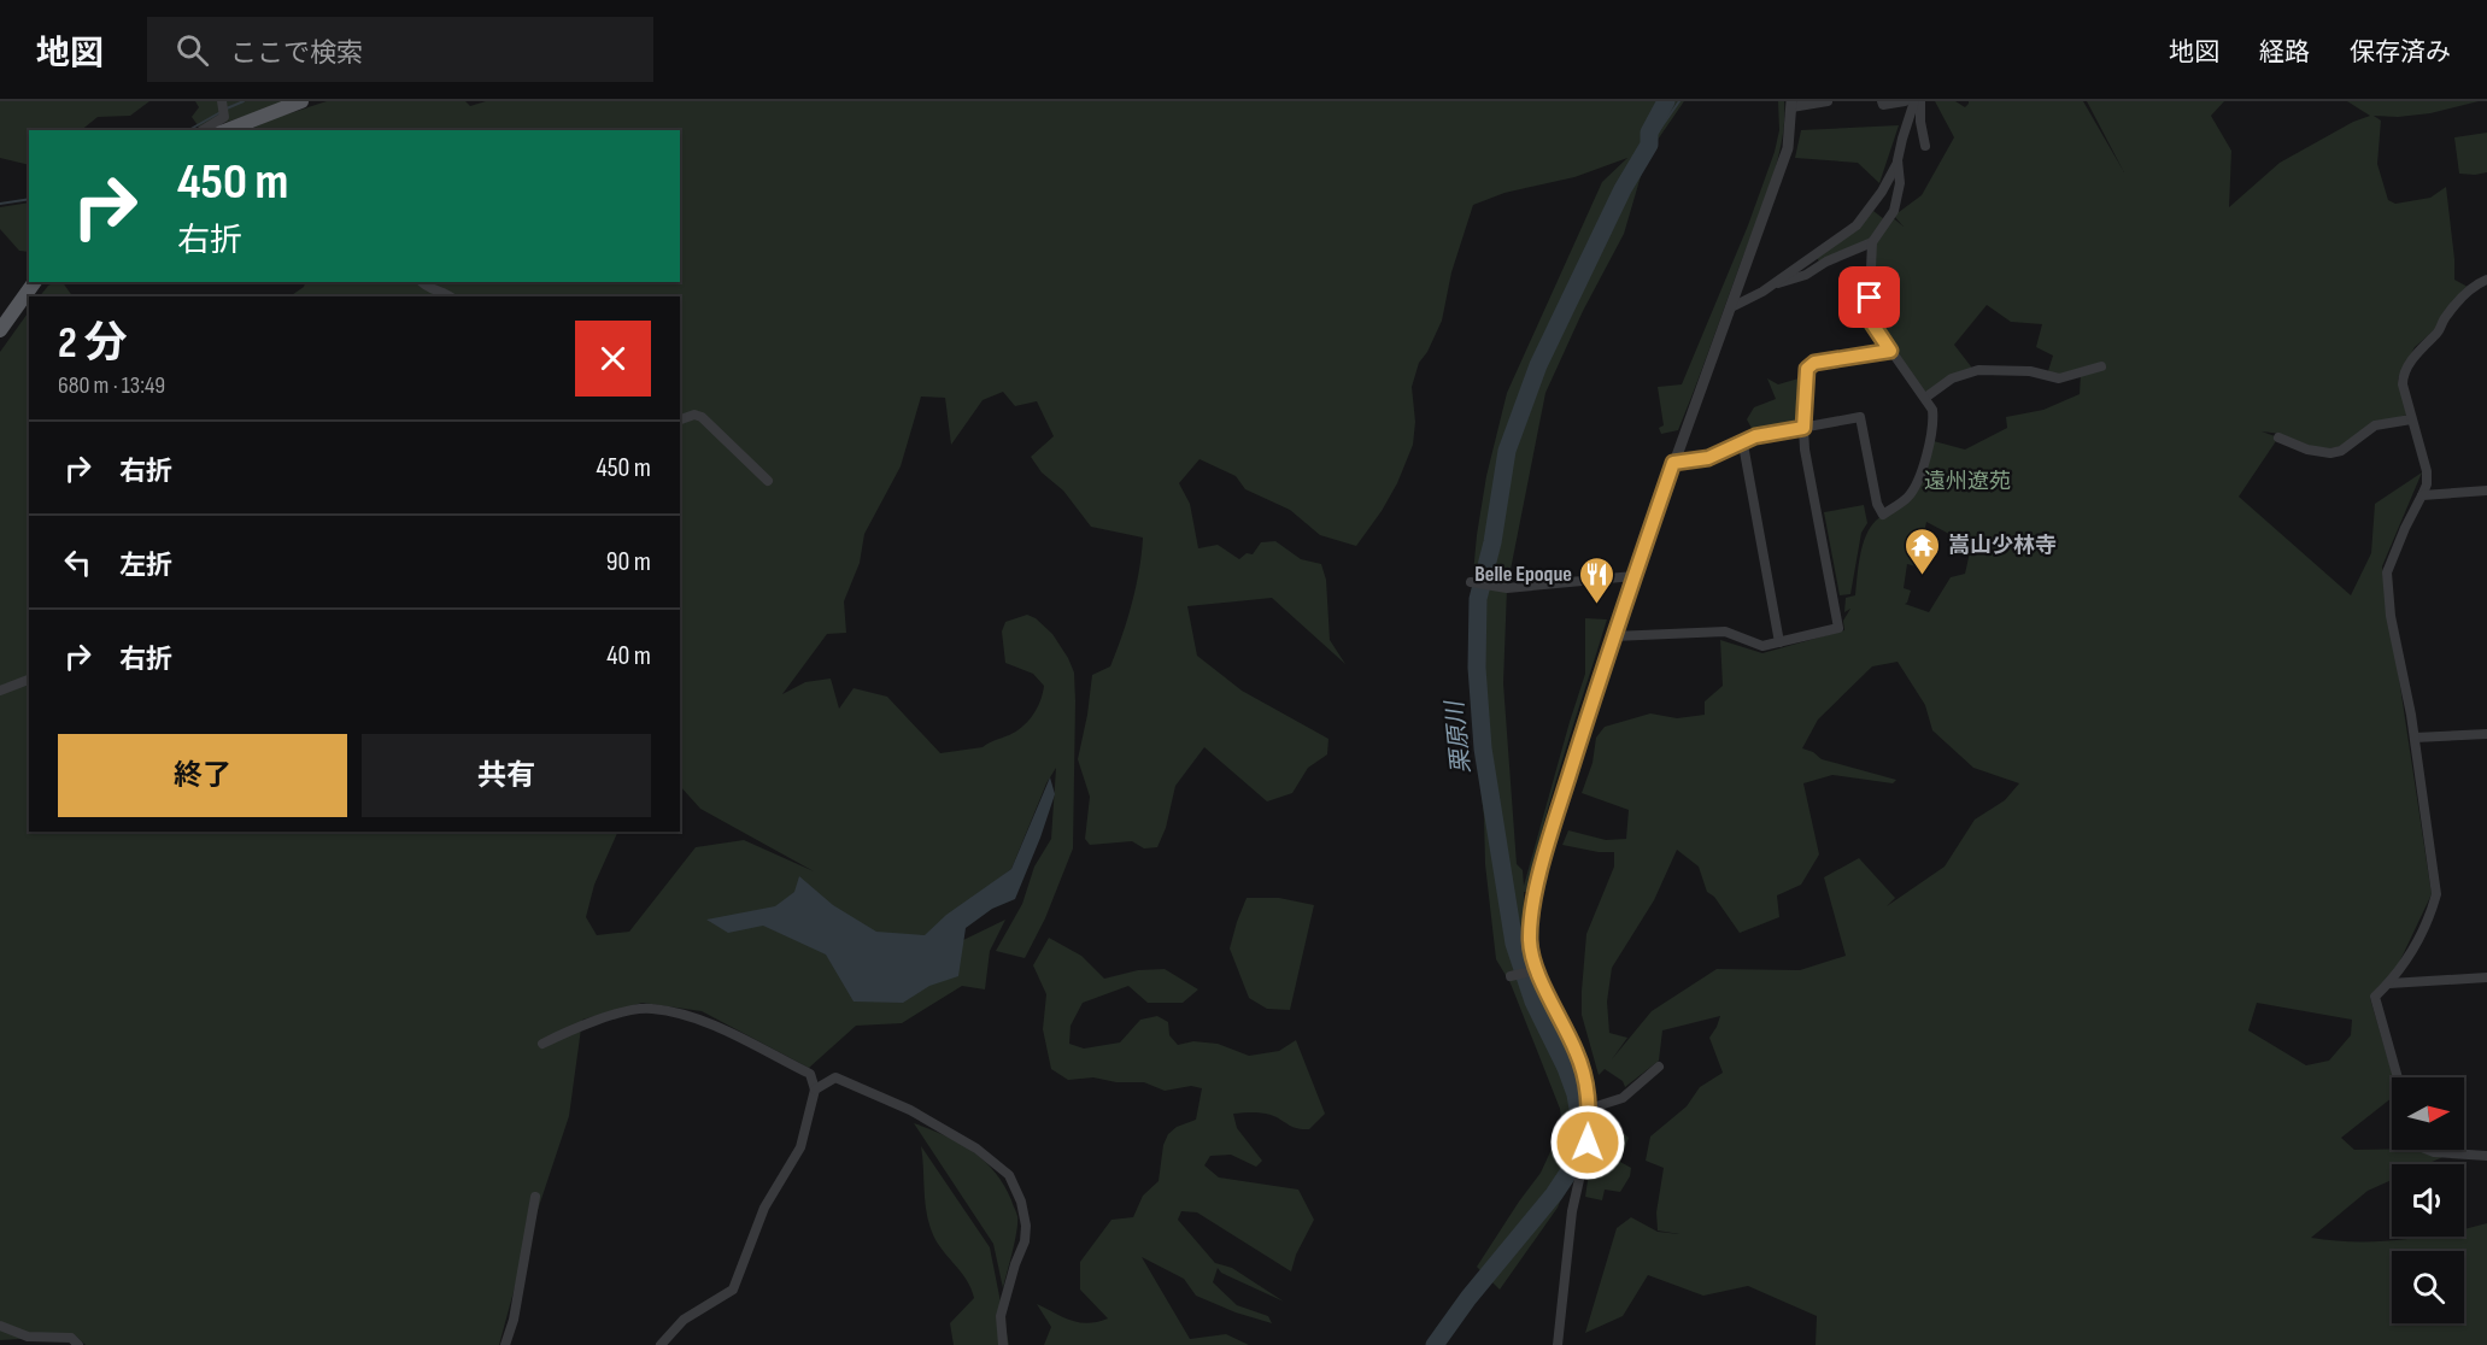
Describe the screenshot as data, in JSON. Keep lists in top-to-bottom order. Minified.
{"water":["栗原川"],"parks":["遠州遼苑"],"places":{"temple":["嵩山少林寺"],"restaurant":["Belle Epoque"]},"north":"right","page":{"header":"地図","search":"ここで検索","nav":["地図","経路","保存済み"],"turn":["450 m","右折"],"heading":["2 分","680 m · 13:49"],"list":[{"name":"右折","value":"450 m"},{"name":"左折","value":"90 m"},{"name":"右折","value":"40 m"}],"buttons":["終了","共有"]}}
